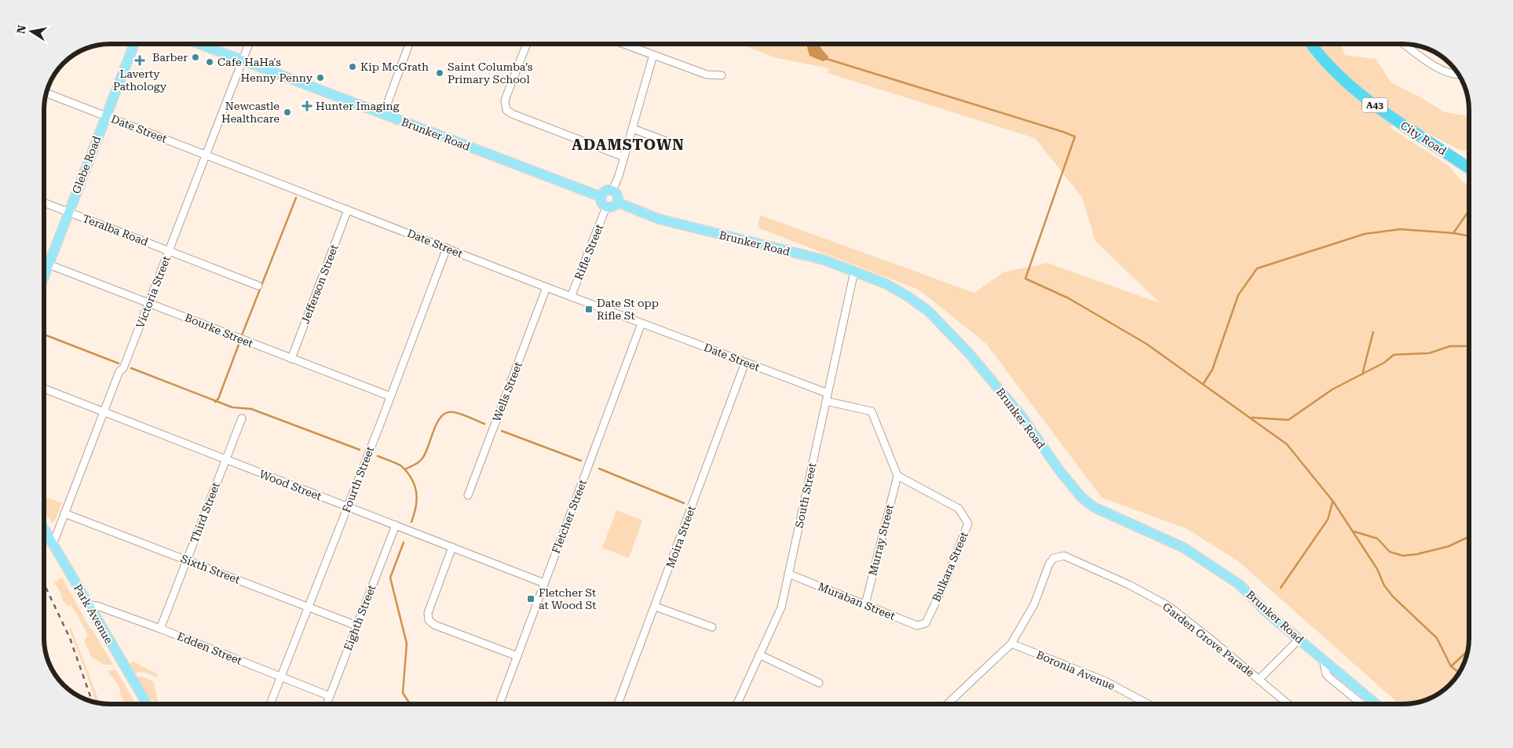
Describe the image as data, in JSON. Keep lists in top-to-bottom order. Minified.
{"streets":{"highway":["A43","City Road"],"main road":["Brunker Road","Glebe Road","Park Avenue"],"street":["Date Street","Teralba Road","Rifle Street","Jefferson Street","Victoria Street","Bourke Street","Wells Street","Fourth Street","Wood Street","South Street","Third Street","Fletcher Street","Moira Street","Murray Street","Bulkara Street","Sixth Street","Muraban Street","Eighth Street","Garden Grove Parade","Edden Street","Boronia Avenue"]},"crossings":[["Date Street","Glebe Road"],["Date Street","Rifle Street"],["Date Street","Jefferson Street"],["Date Street","Victoria Street"],["Date Street","Wells Street"],["Date Street","Fourth Street"],["Date Street","South Street"],["Date Street","Fletcher Street"],["Date Street","Moira Street"],["Brunker Road","Rifle Street"],["Brunker Road","Victoria Street"],["Brunker Road","South Street"],["Glebe Road","Teralba Road"],["Glebe Road","Bourke Street"],["Teralba Road","Victoria Street"],["Jefferson Street","Bourke Street"],["Victoria Street","Bourke Street"],["Victoria Street","Wood Street"],["Victoria Street","Sixth Street"],["Victoria Street","Park Avenue"],["Bourke Street","Fourth Street"],["Fourth Street","Wood Street"],["Fourth Street","Sixth Street"],["Fourth Street","Edden Street"],["Wood Street","Third Street"],["Wood Street","Fletcher Street"],["Wood Street","Eighth Street"],["South Street","Muraban Street"],["Third Street","Sixth Street"],["Third Street","Edden Street"],["Murray Street","Bulkara Street"],["Murray Street","Muraban Street"],["Bulkara Street","Muraban Street"],["Sixth Street","Eighth Street"],["Park Avenue","Edden Street"],["Eighth Street","Edden Street"],["Garden Grove Parade","Boronia Avenue"]],"districts":["ADAMSTOWN"],"places":{"other":["Barber","Cafe HaHa's","Kip McGrath","Saint Columba’s Primary School","Henny Penny","Newcastle Healthcare"],"health":["Laverty Pathology","Hunter Imaging"],"transit":["Date St opp Rifle St","Fletcher St at Wood St"]},"north":"left"}
